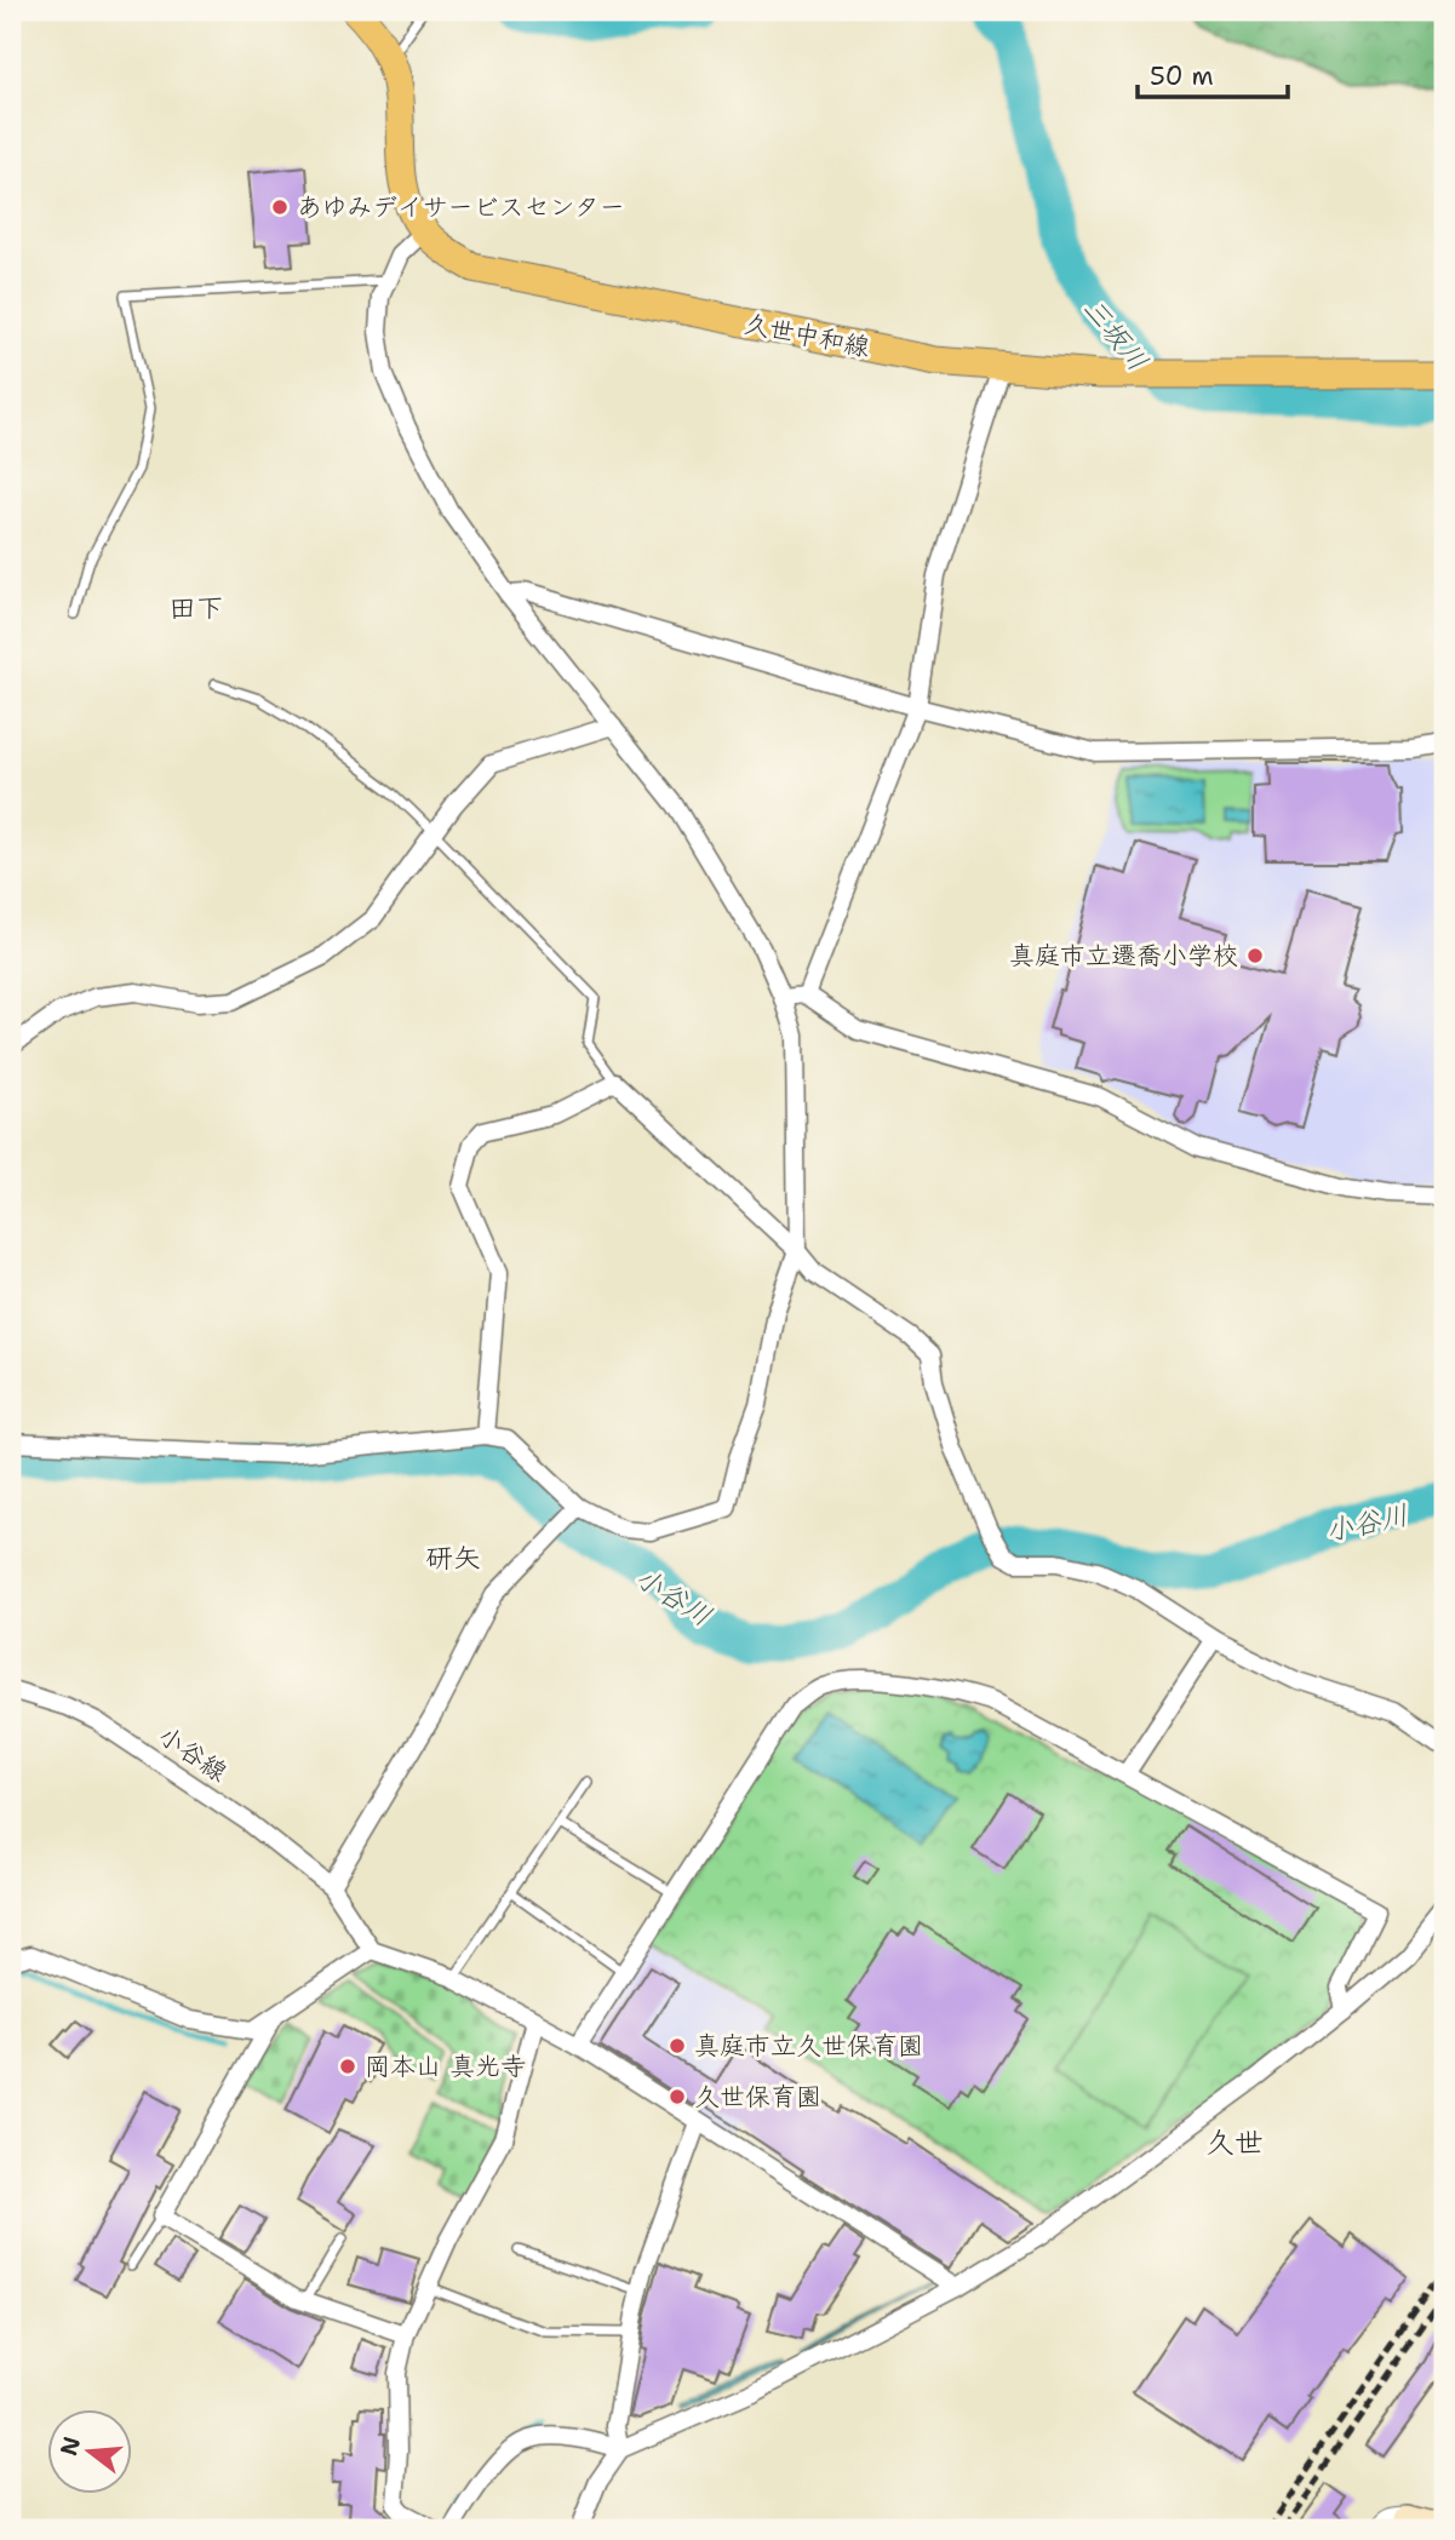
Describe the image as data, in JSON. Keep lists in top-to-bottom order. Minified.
{"streets":{"main road":["久世中和線"],"street":["小谷線"]},"districts":["田下","研矢","久世"],"water":["三坂川","小谷川"],"places":["あゆみデイサービスセンター","真庭市立遷喬小学校","真庭市立久世保育園","岡本山 真光寺","久世保育園"],"scale_bar":"50 m","north":"left"}
